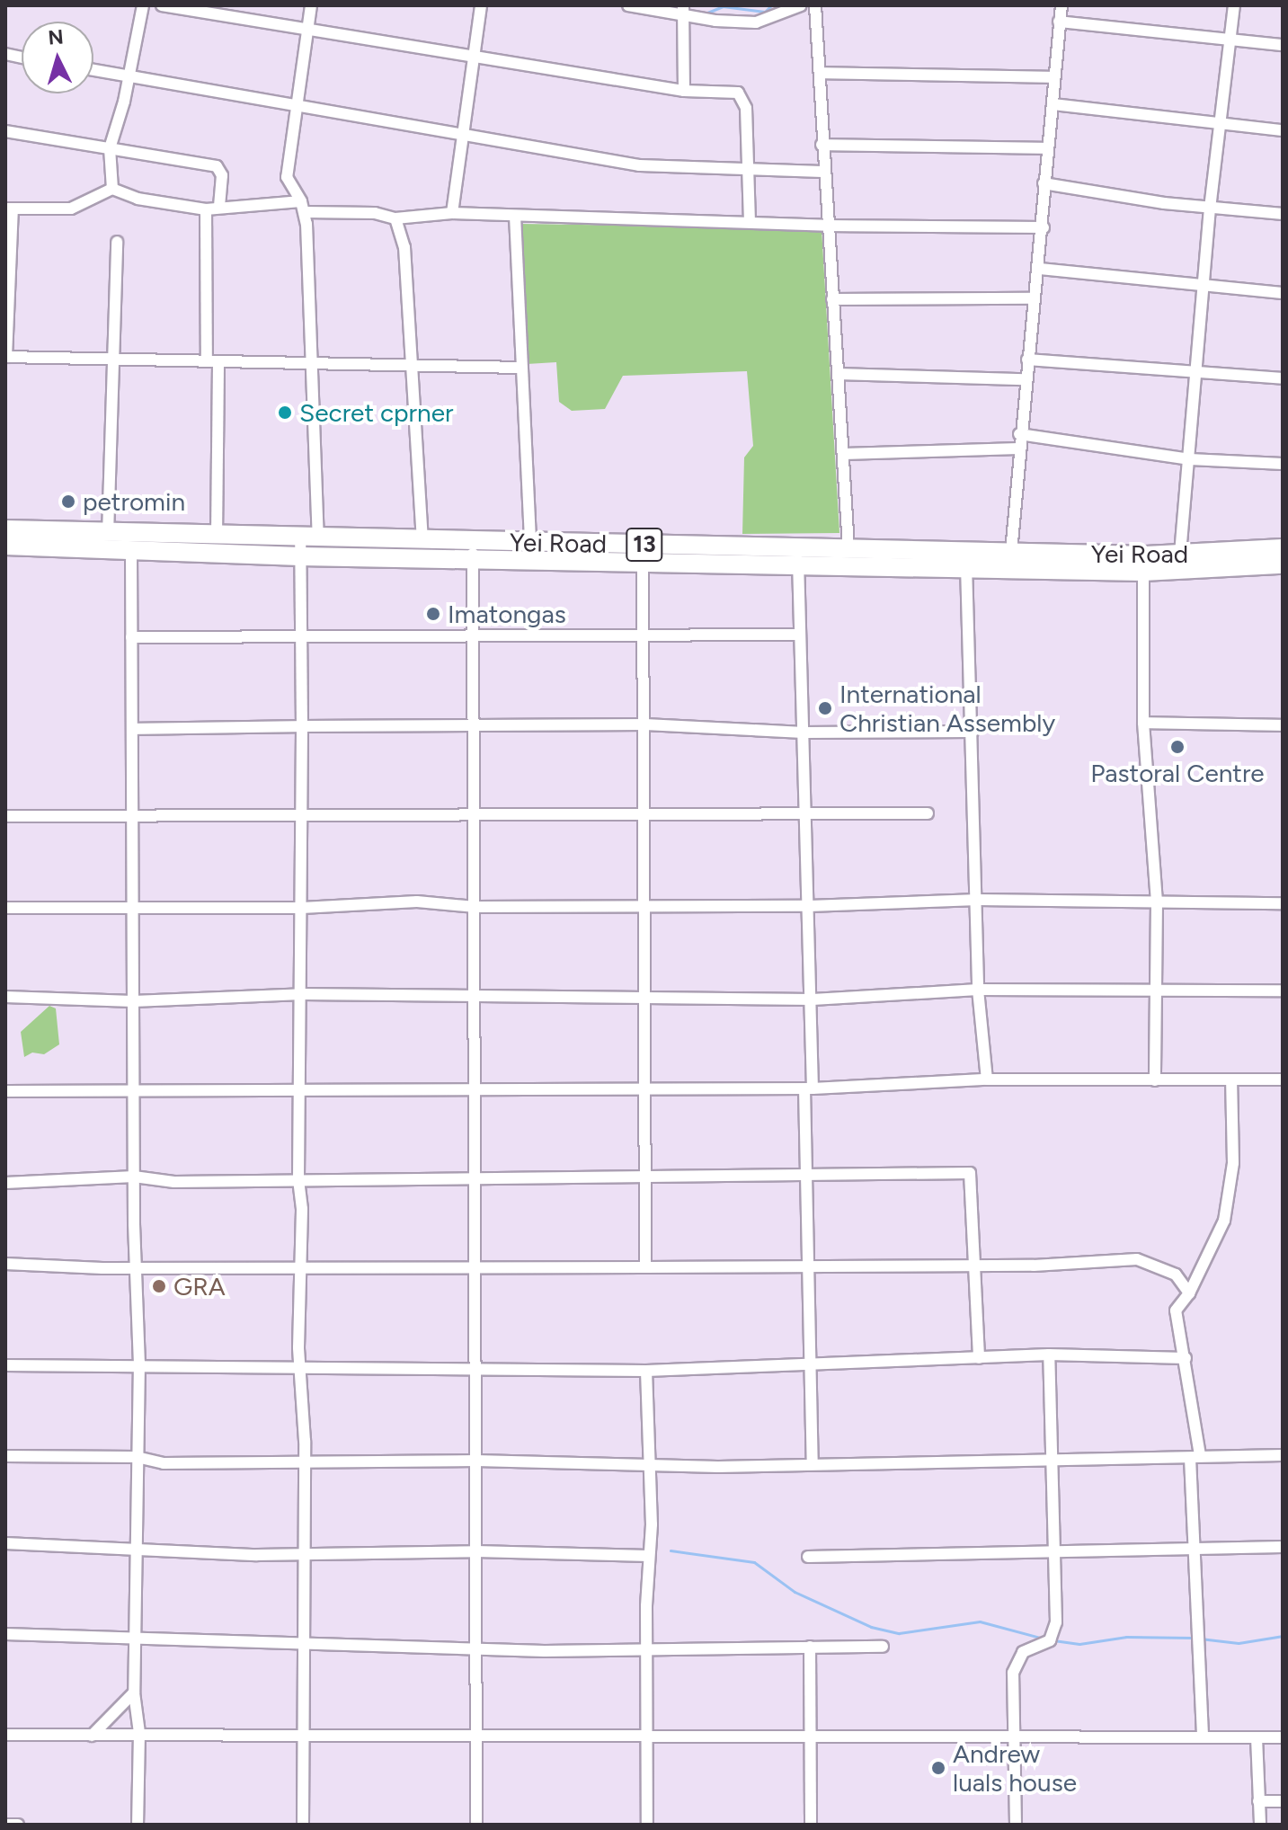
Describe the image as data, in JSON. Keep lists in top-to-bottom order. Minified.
{"streets":{"main road":["Yei Road","13"]},"places":["Secret cprner","petromin","Imatongas","International Christian Assembly","Pastoral Centre","GRA","Andrew luals house"],"north":"top"}
